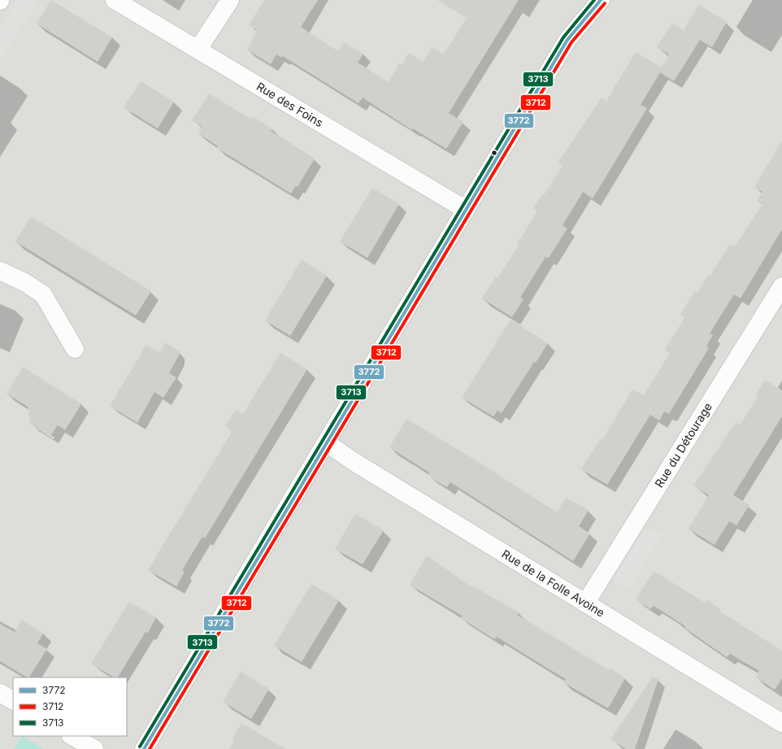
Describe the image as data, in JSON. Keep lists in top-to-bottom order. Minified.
{"streets":{"street":["Rue des Foins","Rue du Détourage","Rue de la Folle Avoine"]},"crossings":[["Rue du Détourage","Rue de la Folle Avoine"]],"lines":["transit line 3772","transit line 3713","transit line 3712"],"legend":["3772","3712","3713"]}
